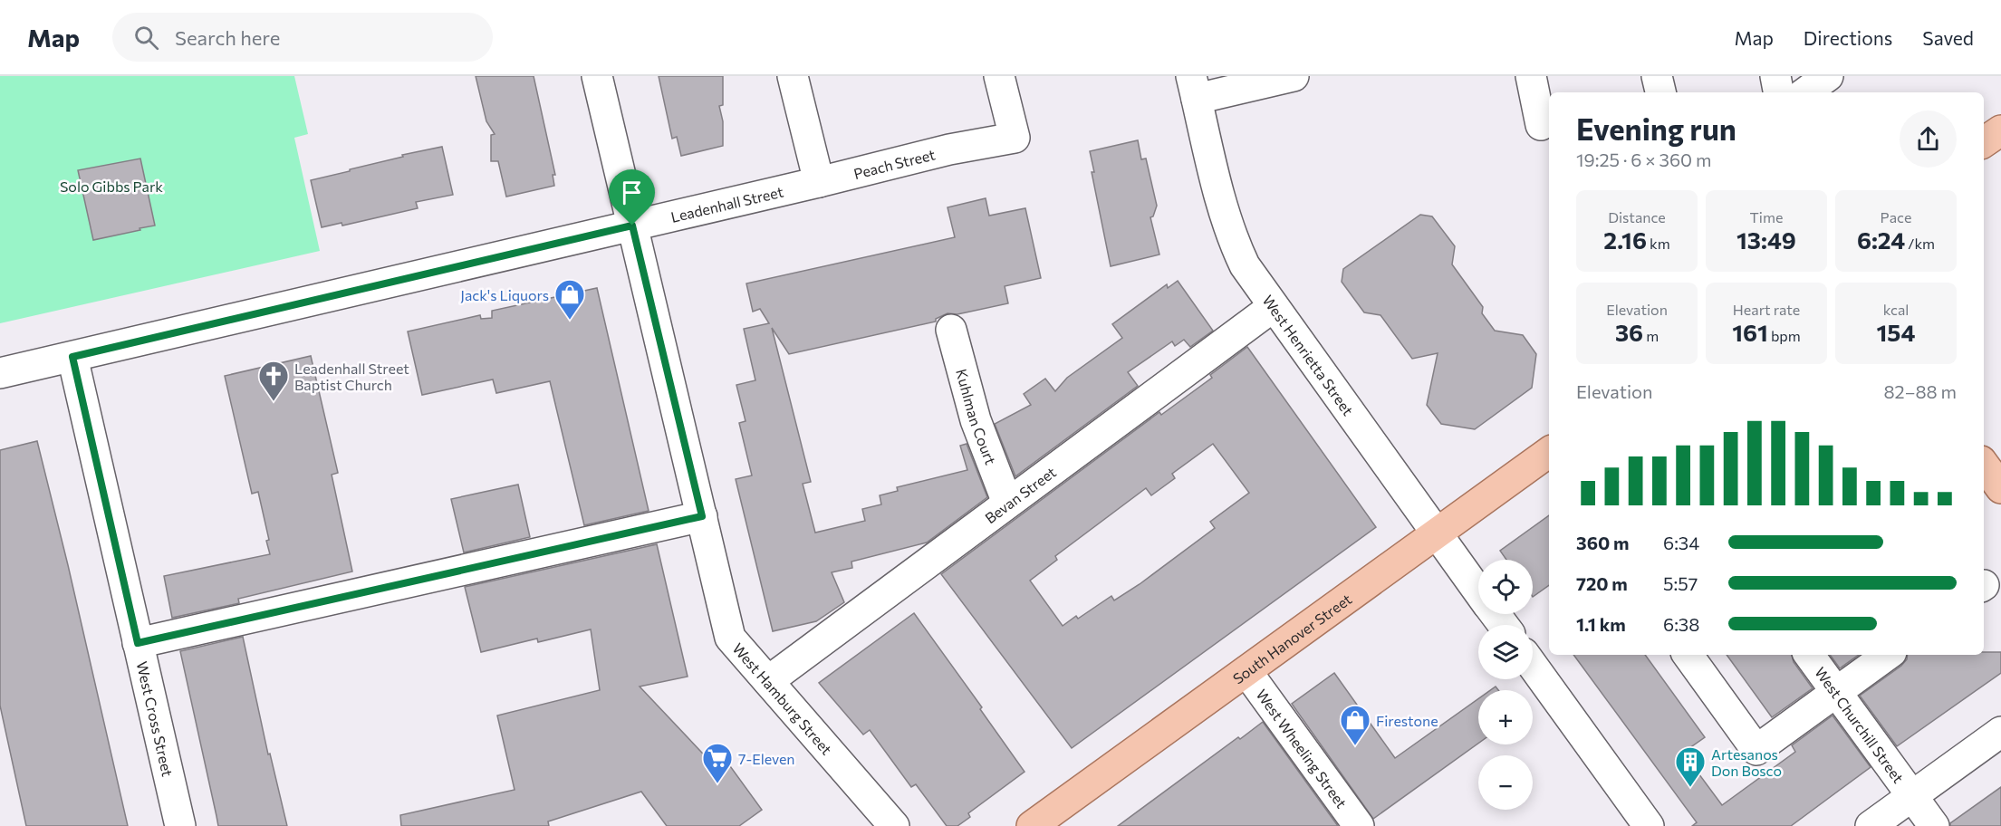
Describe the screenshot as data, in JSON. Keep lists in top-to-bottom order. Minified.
{"streets":{"main road":["South Hanover Street"],"street":["Peach Street","Leadenhall Street","West Henrietta Street","Kuhlman Court","Bevan Street","West Hamburg Street","West Cross Street","West Churchill Street","West Wheeling Street"]},"crossings":[["Peach Street","Leadenhall Street"],["Leadenhall Street","West Hamburg Street"],["Leadenhall Street","West Cross Street"],["West Henrietta Street","Bevan Street"],["West Henrietta Street","South Hanover Street"],["Kuhlman Court","Bevan Street"],["Bevan Street","West Hamburg Street"],["South Hanover Street","West Wheeling Street"]],"parks":["Solo Gibbs Park"],"places":{"shop":["Jack's Liquors","Firestone"],"church":["Leadenhall Street Baptist Church"],"supermarket":["7-Eleven"],"building":["Artesanos Don Bosco"]},"page":{"header":"Map","search":"Search here","nav":["Map","Directions","Saved"],"heading":["Evening run","19:25 · 6 × 360 m"],"stats":[["Distance","2.16 km"],["Time","13:49"],["Pace","6:24 /km"],["Elevation","36 m"],["Heart rate","161 bpm"],["kcal","154"]],"chart":["Elevation","82–88 m"],"list":[{"name":"360 m","note":"6:34"},{"name":"720 m","note":"5:57"},{"name":"1.1 km","note":"6:38"}],"map_buttons":["+","−"]}}
